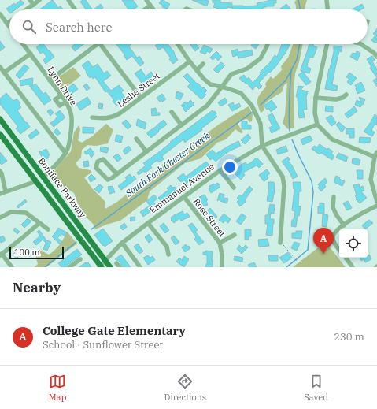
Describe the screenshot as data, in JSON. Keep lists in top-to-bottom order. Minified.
{"streets":{"main road":["Boniface Parkway"],"street":["Lynn Drive","Leslie Street","Emmanuel Avenue","Rose Street"]},"crossings":[["Lynn Drive","Boniface Parkway"],["Boniface Parkway","Emmanuel Avenue"],["Emmanuel Avenue","Rose Street"]],"water":["South Fork Chester Creek"],"scale_bar":"100 m","page":{"search":"Search here","pins":"A","scale":"100 m","heading":"Nearby","list":[{"mark":"A","name":"College Gate Elementary","note":"School · Sunflower Street","value":"230 m"}],"nav":["Map","Directions","Saved"]}}
